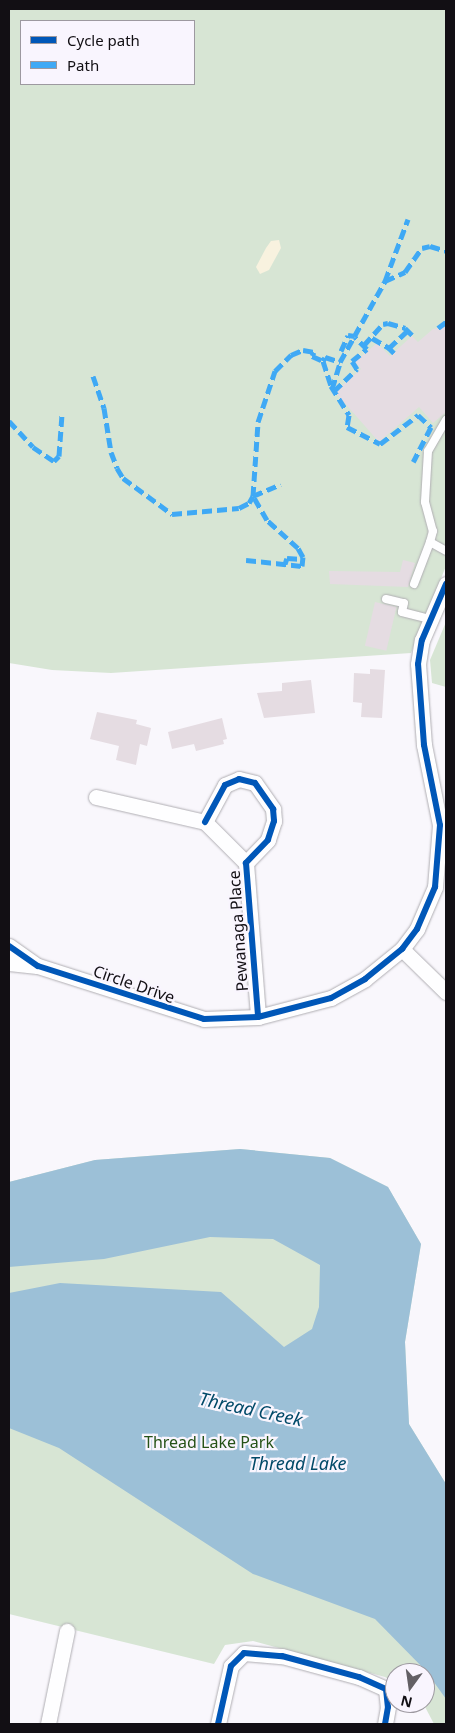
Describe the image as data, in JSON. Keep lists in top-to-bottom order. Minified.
{"streets":{"street":["Pewanaga Place","Circle Drive"]},"crossings":[["Pewanaga Place","Circle Drive"]],"water":["Thread Creek","Thread Lake"],"parks":["Thread Lake Park"],"legend":["Cycle path","Path"],"north":"bottom"}
